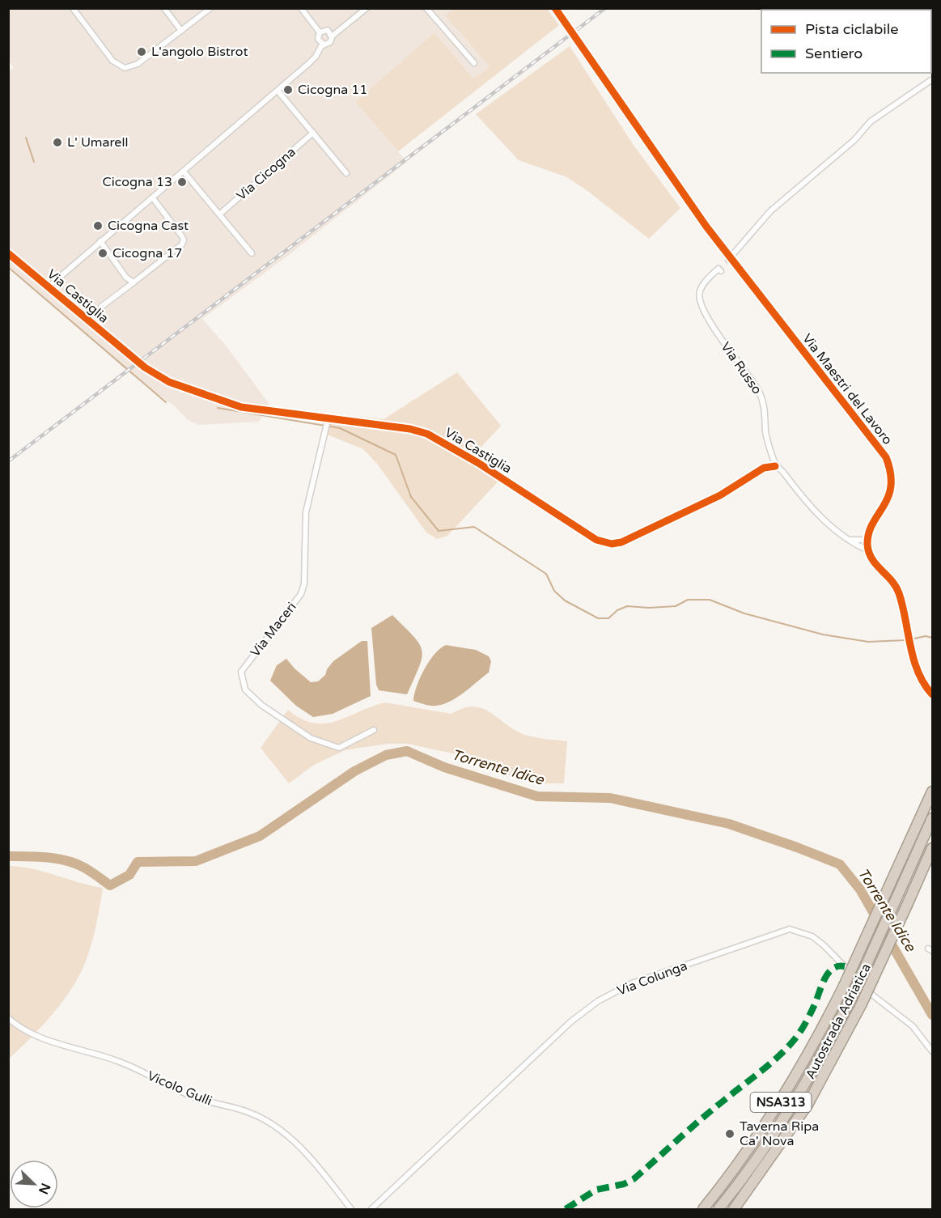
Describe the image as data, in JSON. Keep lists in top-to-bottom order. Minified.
{"streets":{"highway":["Autostrada Adriatica","NSA313"],"street":["Via Cicogna","Via Castiglia","Via Russo","Via Maestri del Lavoro","Via Maceri","Via Colunga","Vicolo Gulli"]},"crossings":[["Via Castiglia","Via Russo"],["Via Castiglia","Via Maceri"]],"water":["Torrente Idice"],"places":["L'angolo Bistrot","Cicogna 11","L' Umarell","Cicogna 13","Cicogna Cast","Cicogna 17","Taverna Ripa Ca' Nova"],"legend":["Pista ciclabile","Sentiero"],"north":"bottom right"}
